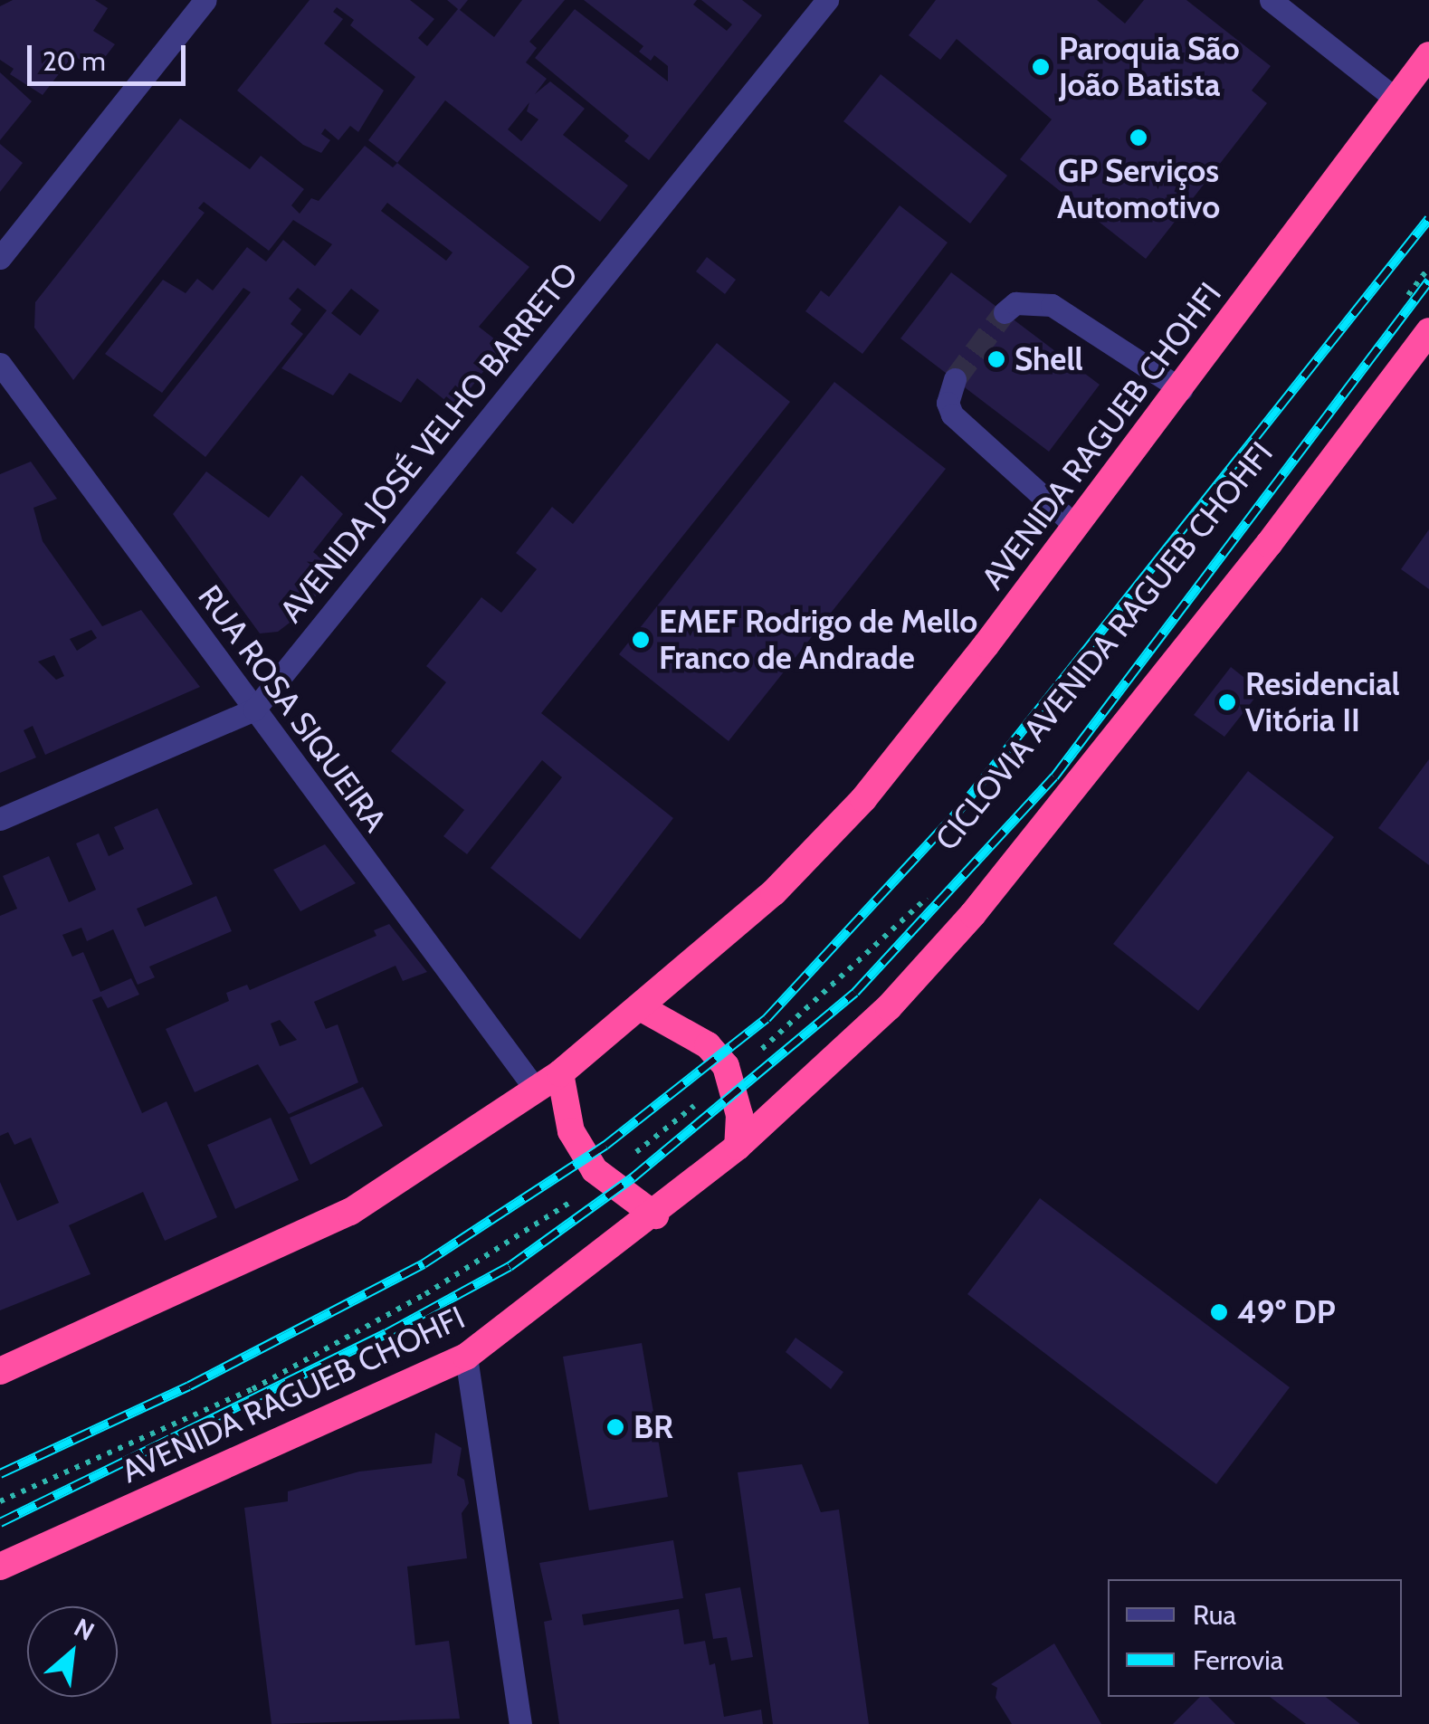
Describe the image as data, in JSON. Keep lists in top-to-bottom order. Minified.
{"streets":{"highway":["AVENIDA RAGUEB CHOHFI"],"street":["AVENIDA JOSÉ VELHO BARRETO","RUA ROSA SIQUEIRA"],"path":["CICLOVIA AVENIDA RAGUEB CHOHFI"]},"crossings":[["AVENIDA RAGUEB CHOHFI","RUA ROSA SIQUEIRA"],["AVENIDA JOSÉ VELHO BARRETO","RUA ROSA SIQUEIRA"]],"places":["Paroquia São João Batista","GP Serviços Automotivo","Shell","EMEF Rodrigo de Mello Franco de Andrade","Residencial Vitória II","49º DP","BR"],"legend":["Rua","Ferrovia"],"scale_bar":"20 m","north":"top right"}
